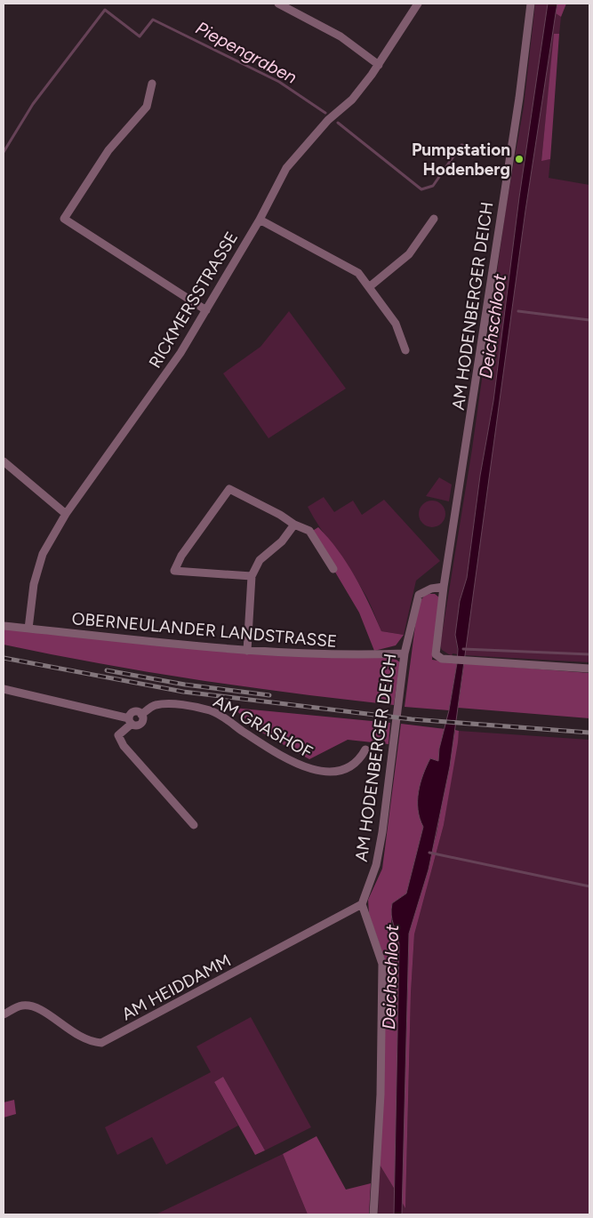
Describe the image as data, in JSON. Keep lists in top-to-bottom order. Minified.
{"streets":{"street":["RICKMERSSTRASSE","AM HODENBERGER DEICH","OBERNEULANDER LANDSTRASSE","AM GRASHOF","AM HEIDDAMM"]},"crossings":[["RICKMERSSTRASSE","OBERNEULANDER LANDSTRASSE"],["AM HODENBERGER DEICH","OBERNEULANDER LANDSTRASSE"],["AM HODENBERGER DEICH","AM HEIDDAMM"]],"water":["Piepengraben","Deichschloot"],"places":["Pumpstation Hodenberg"]}
